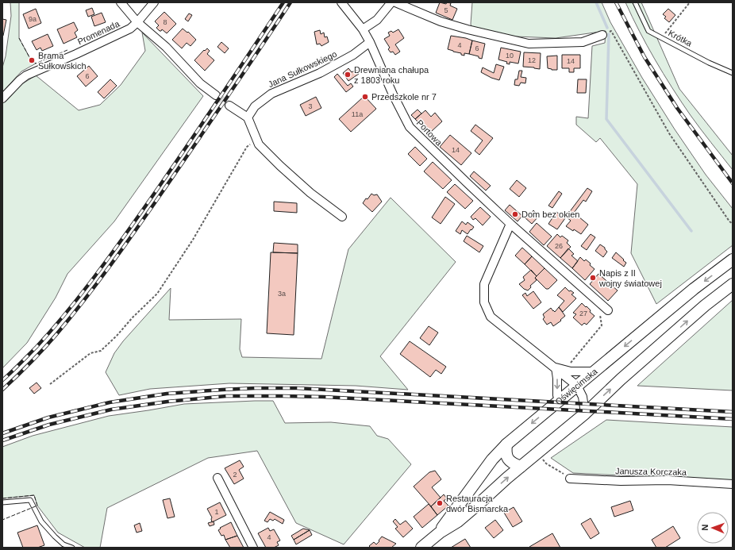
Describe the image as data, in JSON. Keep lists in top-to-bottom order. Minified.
{"streets":{"main road":["Oświęcimska"],"street":["Promenada","Jana Sułkowskiego","Portowa","Janusza Korczaka"],"lane":["Krótka"]},"crossings":[["Jana Sułkowskiego","Portowa"]],"places":["Brama Sułkowskich","Drewniana chałupa z 1803 roku","Przedszkole nr 7","Dom bez okien","Napis z II wojny światowej","Restauracja dwór Bismarcka"],"house_numbers":["5","9a","8","4","6","10","12","14","6","3","11a","14","26","3a","27","2","1","4"],"north":"left"}
